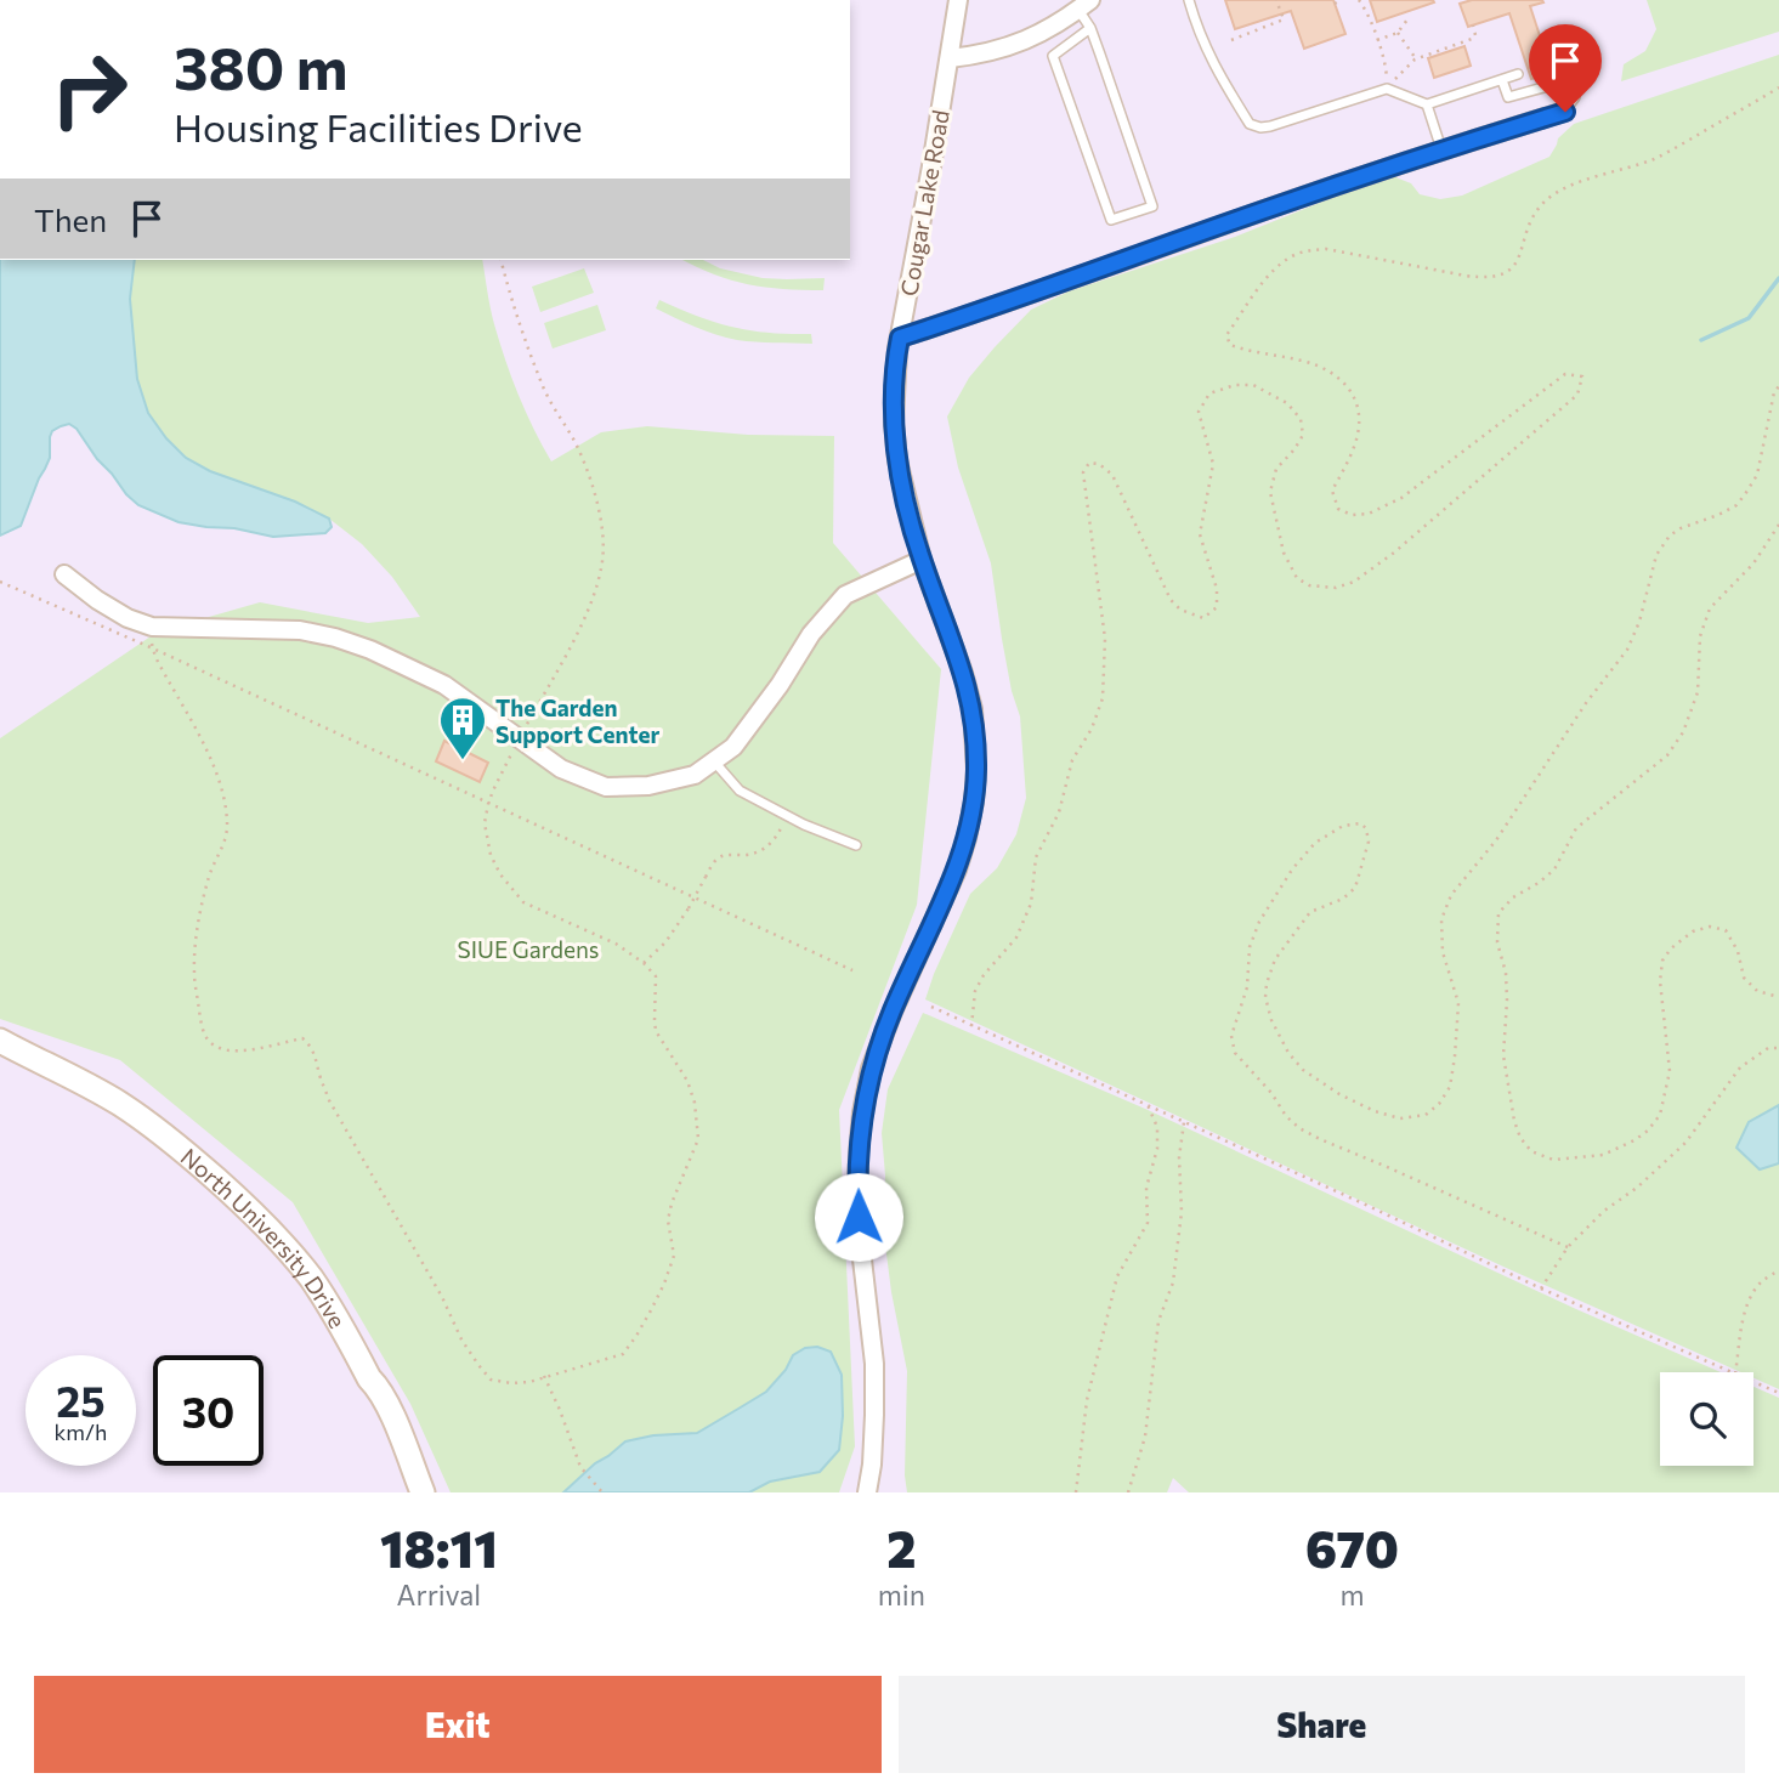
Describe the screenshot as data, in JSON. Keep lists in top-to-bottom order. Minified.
{"streets":{"main road":["North University Drive"],"street":["Cougar Lake Road"]},"parks":["SIUE Gardens"],"places":{"building":["The Garden Support Center"]},"page":{"turn":["380 m","Housing Facilities Drive"],"then":"Then","speed":"25 km/h","limit":"30","eta":["18:11","Arrival","2","min","670","m"],"buttons":["Exit","Share"]}}
